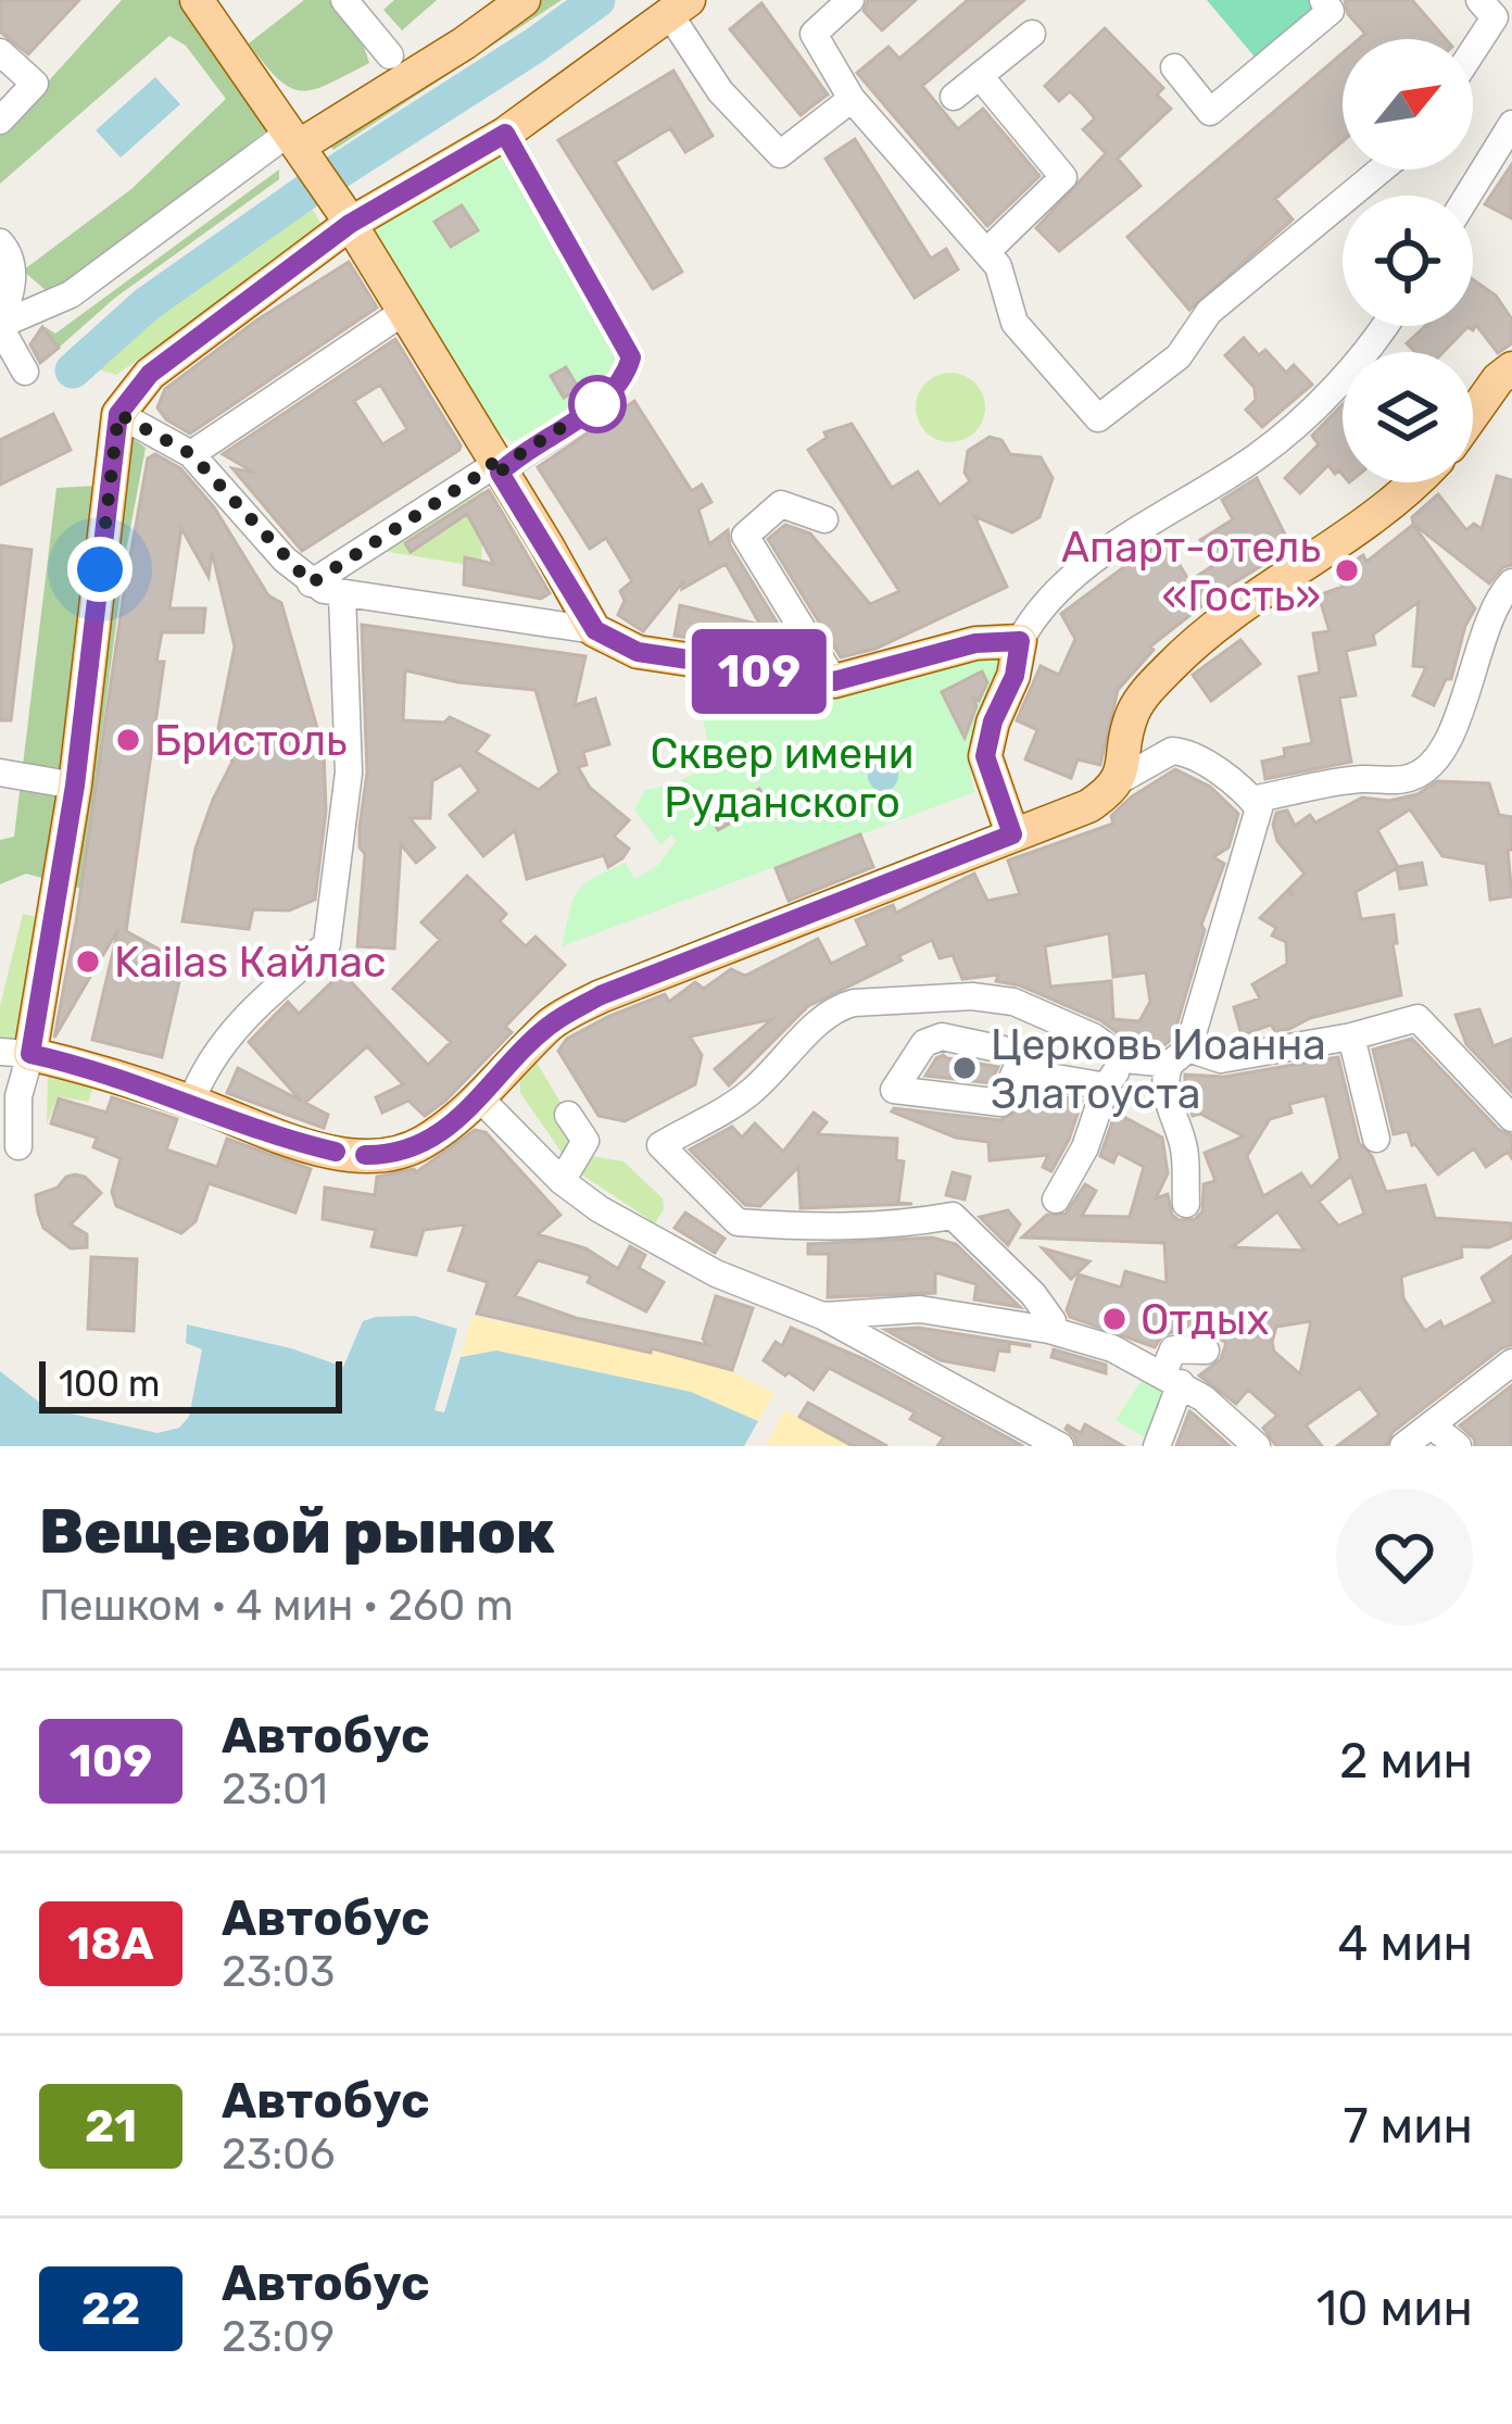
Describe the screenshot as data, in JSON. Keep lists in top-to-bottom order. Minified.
{"parks":["Сквер имени Руданского"],"places":["Апарт-отель «Гость»","Бристоль","Kailas Кайлас","Церковь Иоанна Златоуста","Отдых"],"lines":["bus line 109"],"scale_bar":"100 m","north":"top right","page":{"on_map":"109","scale":"100 m","heading":["Вещевой рынок","Пешком · 4 мин · 260 m"],"list":[{"mark":"109","name":"Автобус","note":"23:01","value":"2 мин"},{"mark":"18А","name":"Автобус","note":"23:03","value":"4 мин"},{"mark":"21","name":"Автобус","note":"23:06","value":"7 мин"},{"mark":"22","name":"Автобус","note":"23:09","value":"10 мин"}]}}
